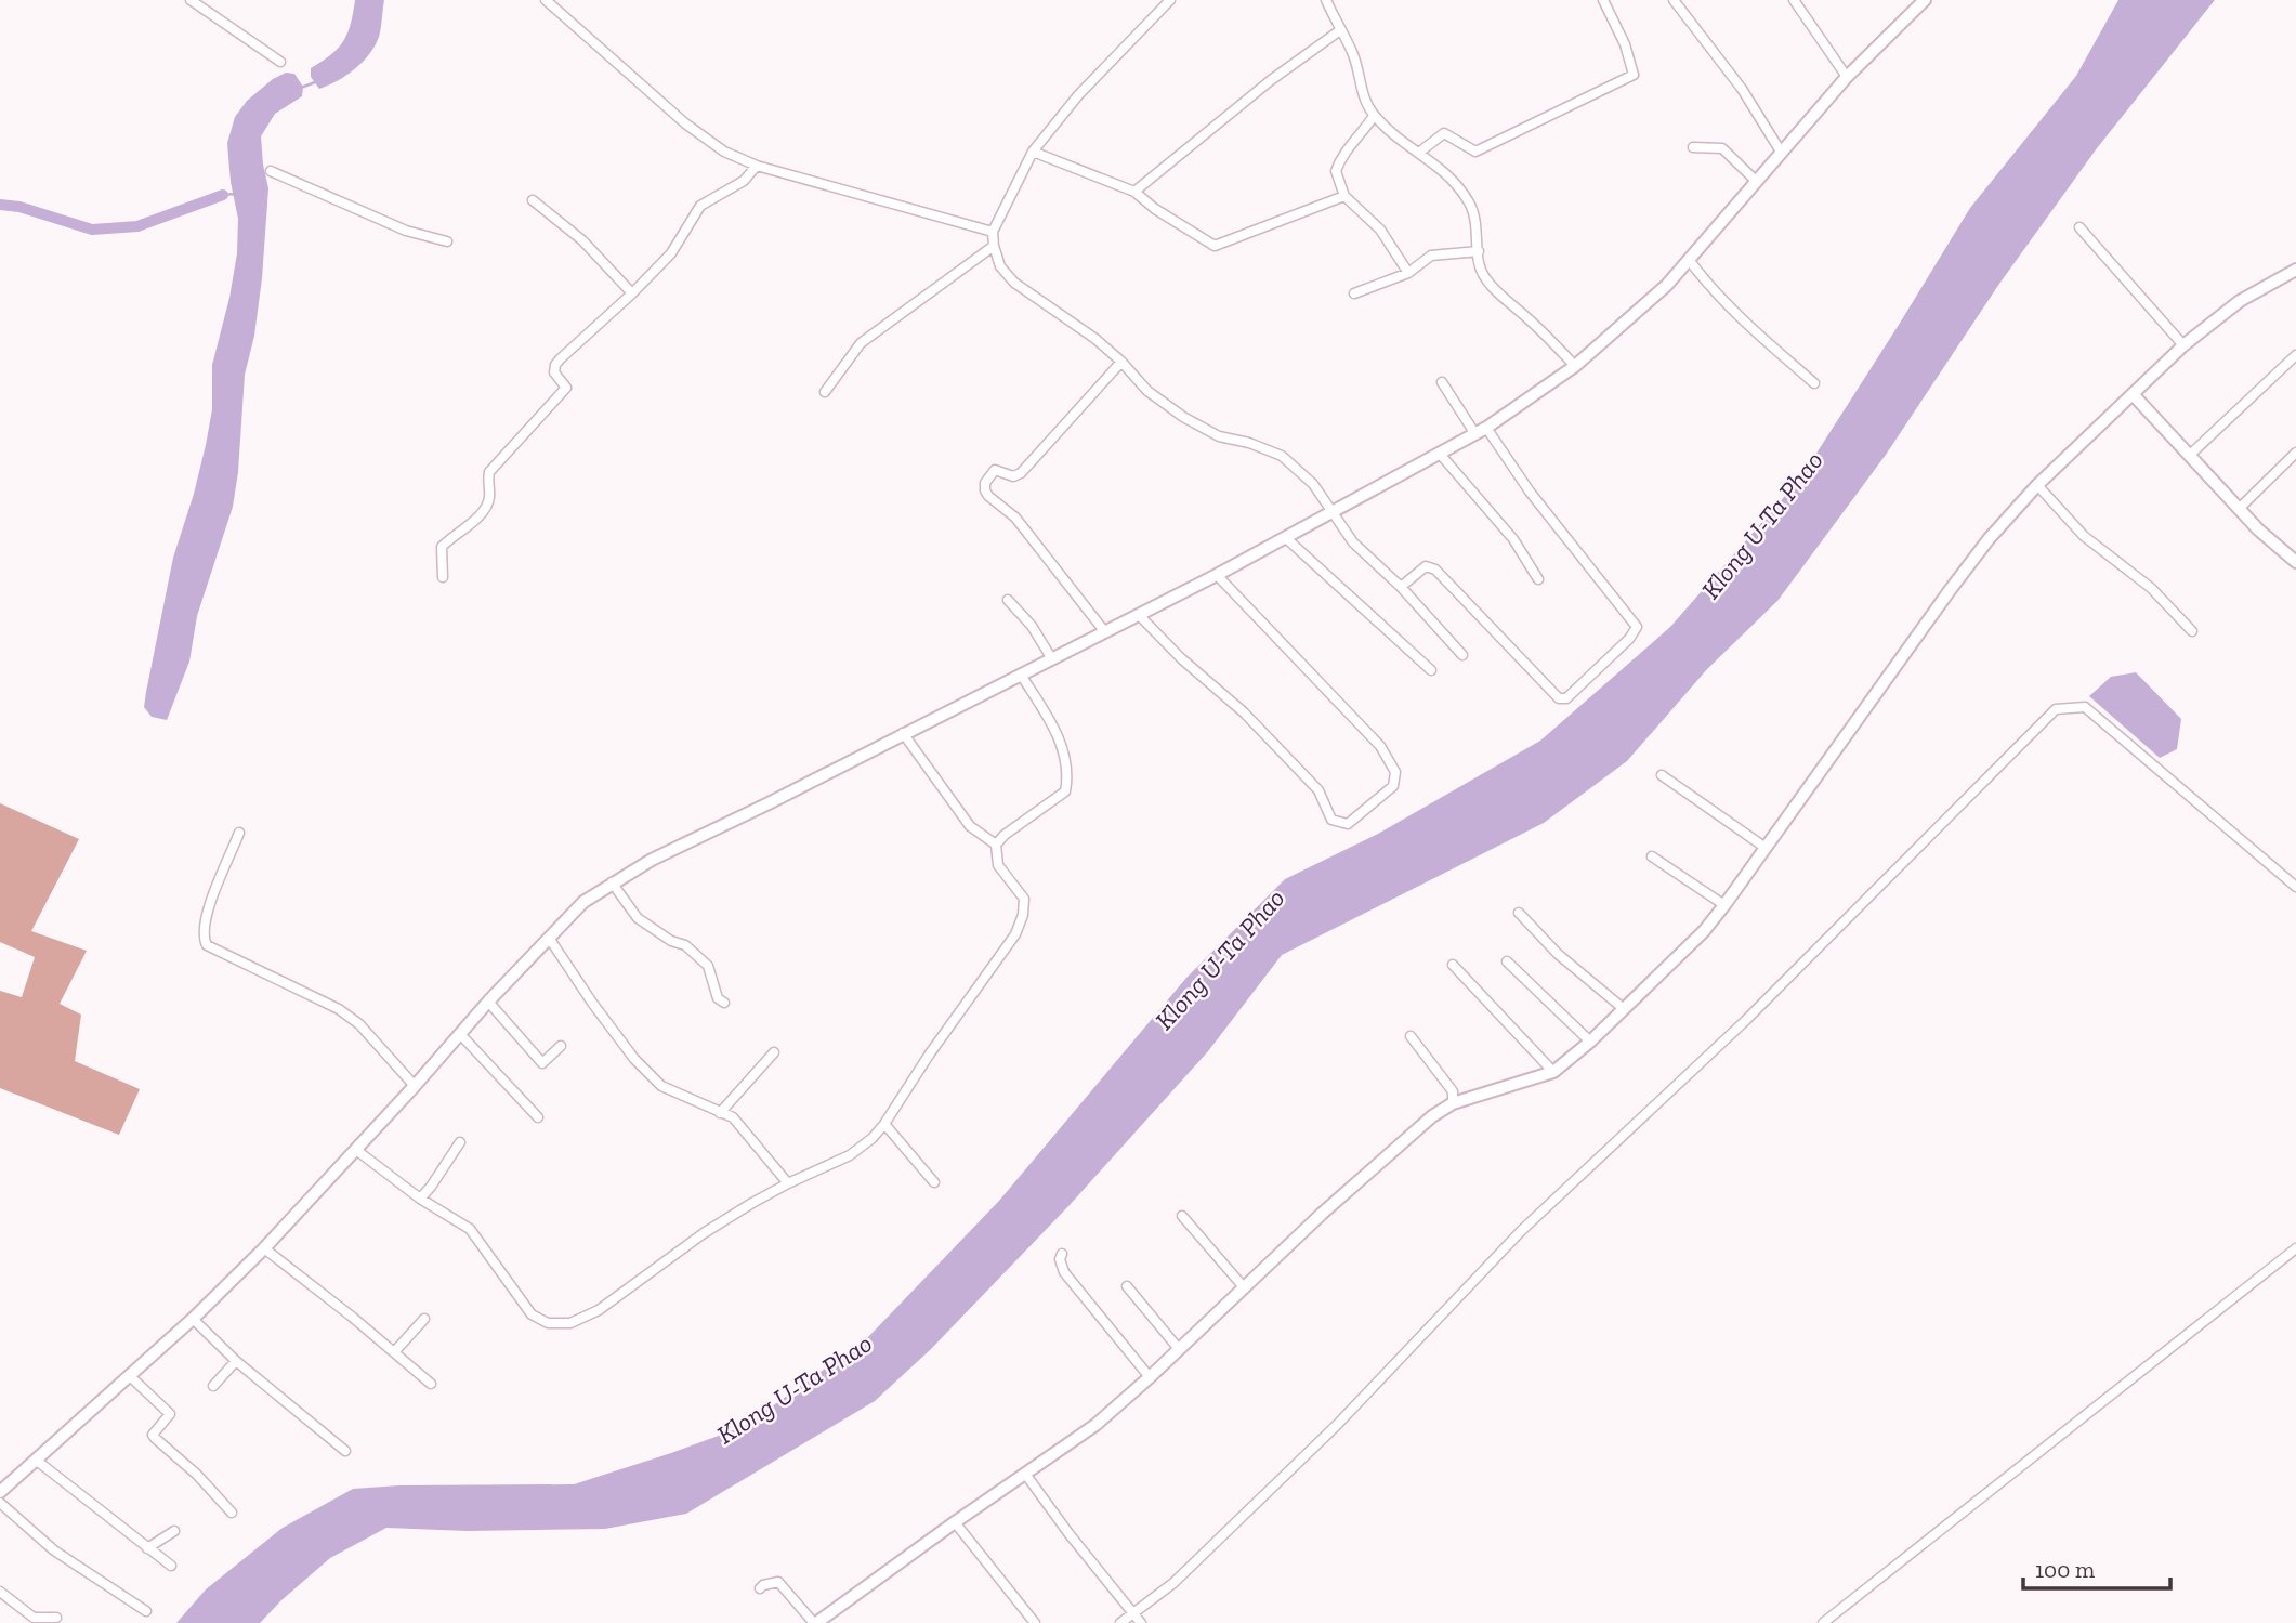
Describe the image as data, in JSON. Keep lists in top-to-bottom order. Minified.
{"water":["Klong U-Ta Phao"],"scale_bar":"100 m"}
